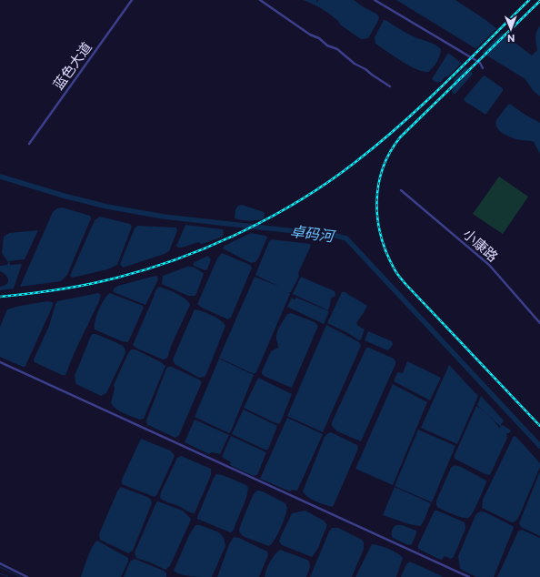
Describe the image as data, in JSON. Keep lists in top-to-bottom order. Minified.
{"streets":{"street":["蓝色大道","小康路"]},"water":["卓码河"],"north":"bottom"}
